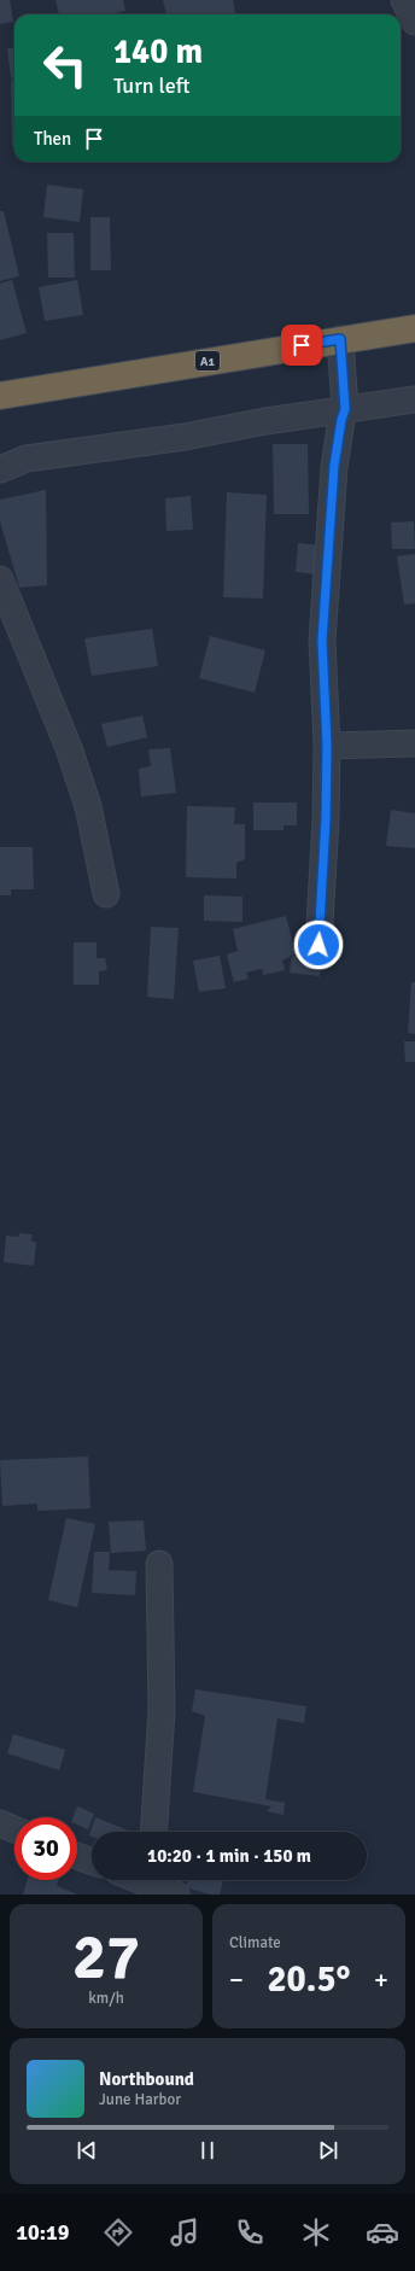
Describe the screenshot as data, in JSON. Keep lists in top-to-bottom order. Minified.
{"streets":{"highway":["A1"]},"page":{"turn":["140 m","Turn left"],"then":"Then","limit":"30","trip":"10:20 · 1 min · 150 m","tile":[["27","km/h"],"Climate"],"heat":["−","20.5°","+"],"song":["Northbound","June Harbor"],"tabs":"10:19"}}
